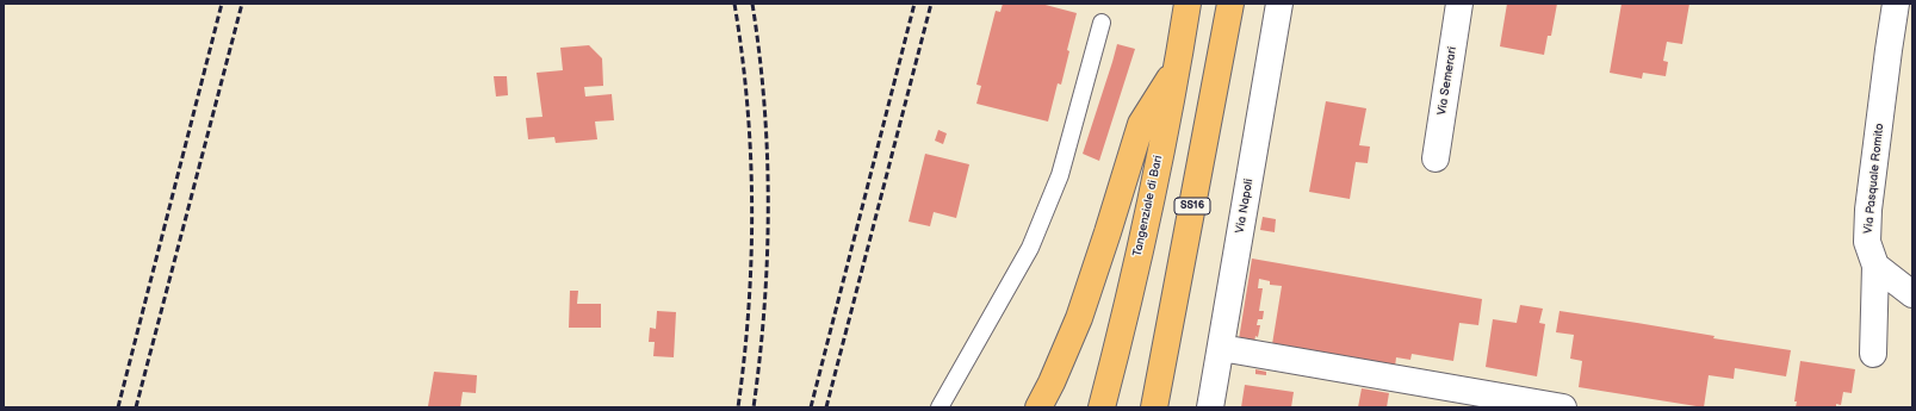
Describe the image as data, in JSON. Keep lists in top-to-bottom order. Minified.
{"streets":{"highway":["Tangenziale di Bari","SS16"],"street":["Via Semerari","Via Pasquale Romito","Via Napoli"]}}
